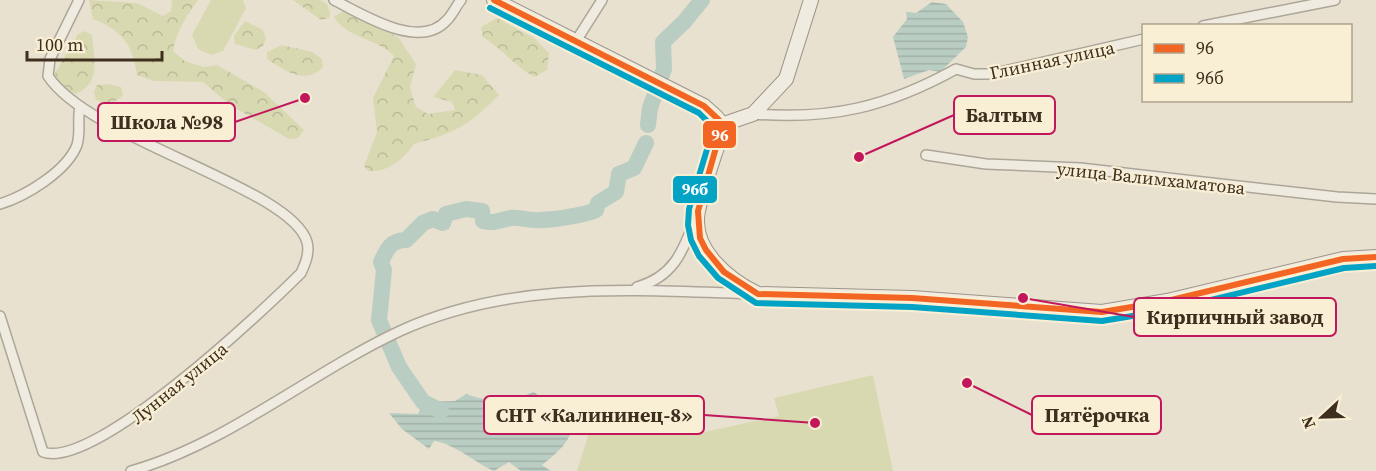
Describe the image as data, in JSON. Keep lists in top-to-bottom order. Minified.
{"streets":{"street":["Глинная улица","улица Валимхаматова","Лунная улица"]},"places":["Школа №98","Балтым","Кирпичный завод","Пятёрочка","СНТ «Калининец-8»"],"lines":["transit line 96","transit line 96б"],"legend":["96","96б"],"scale_bar":"100 m","north":"left"}
